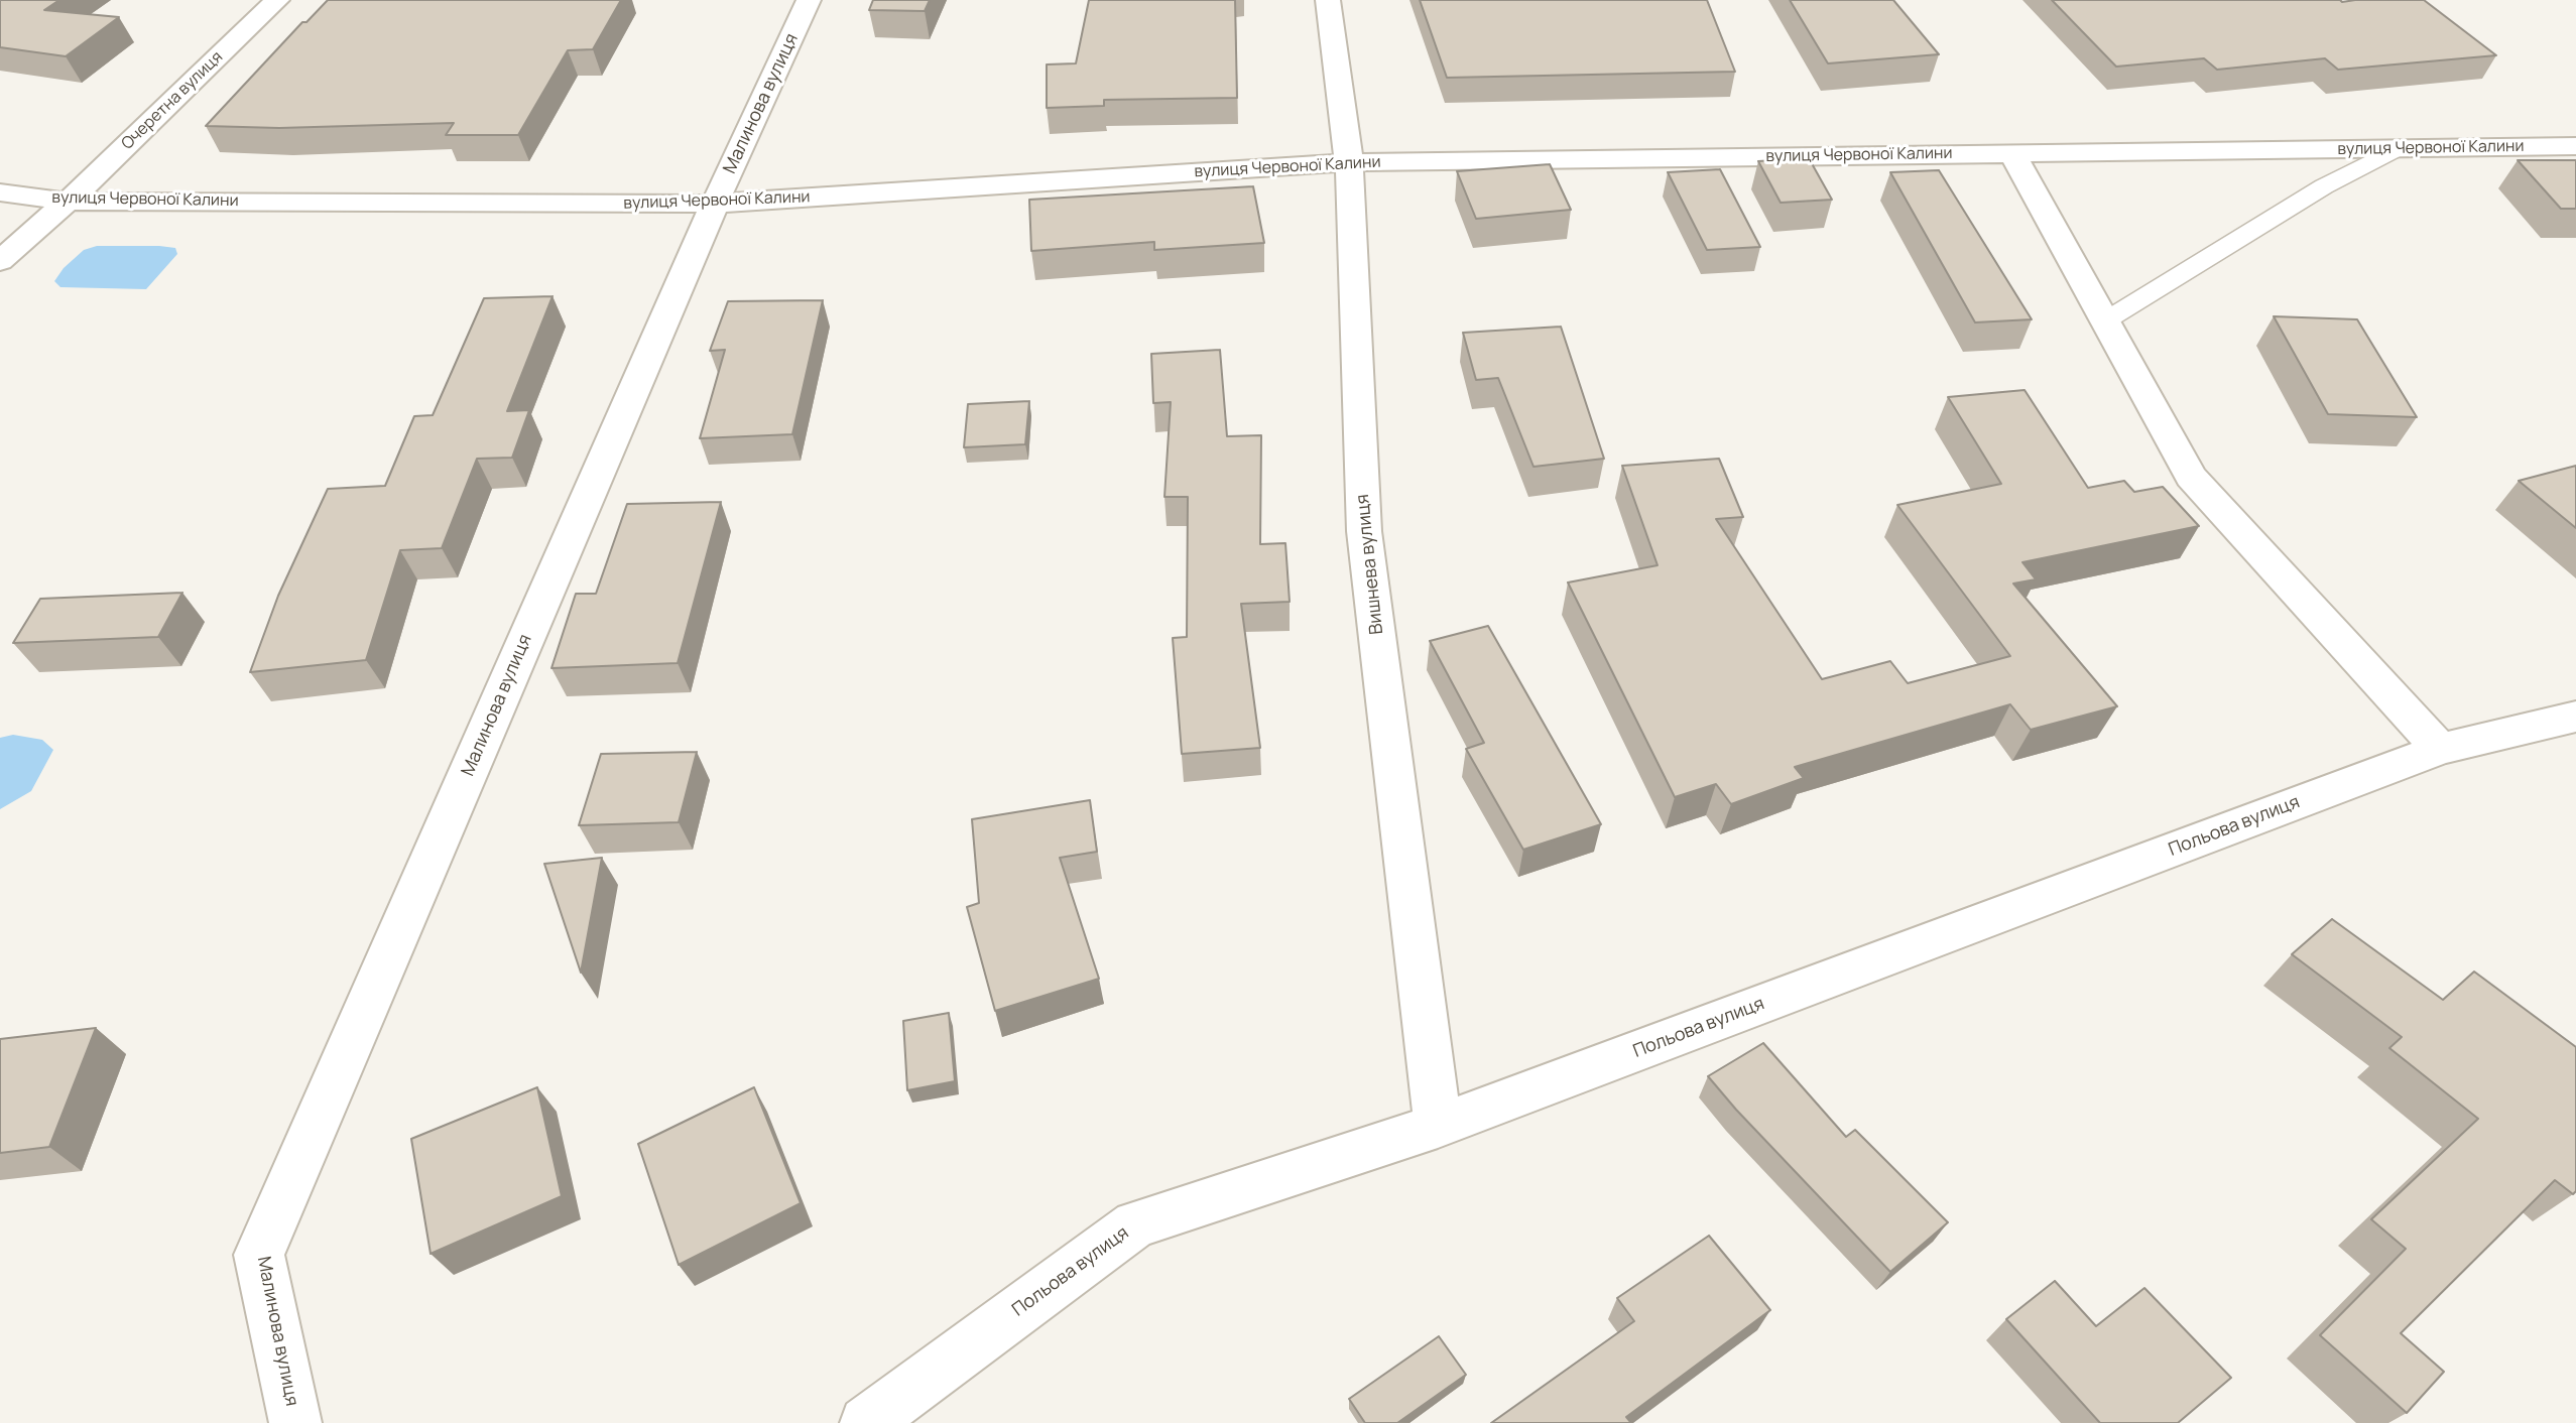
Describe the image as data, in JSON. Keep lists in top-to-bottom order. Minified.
{"streets":{"street":["Очеретна вулиця","Малинова вулиця","вулиця Червоної Калини","Вишнева вулиця","Польова вулиця"]},"crossings":[["Очеретна вулиця","вулиця Червоної Калини"],["Малинова вулиця","вулиця Червоної Калини"],["вулиця Червоної Калини","Вишнева вулиця"],["Вишнева вулиця","Польова вулиця"]]}
